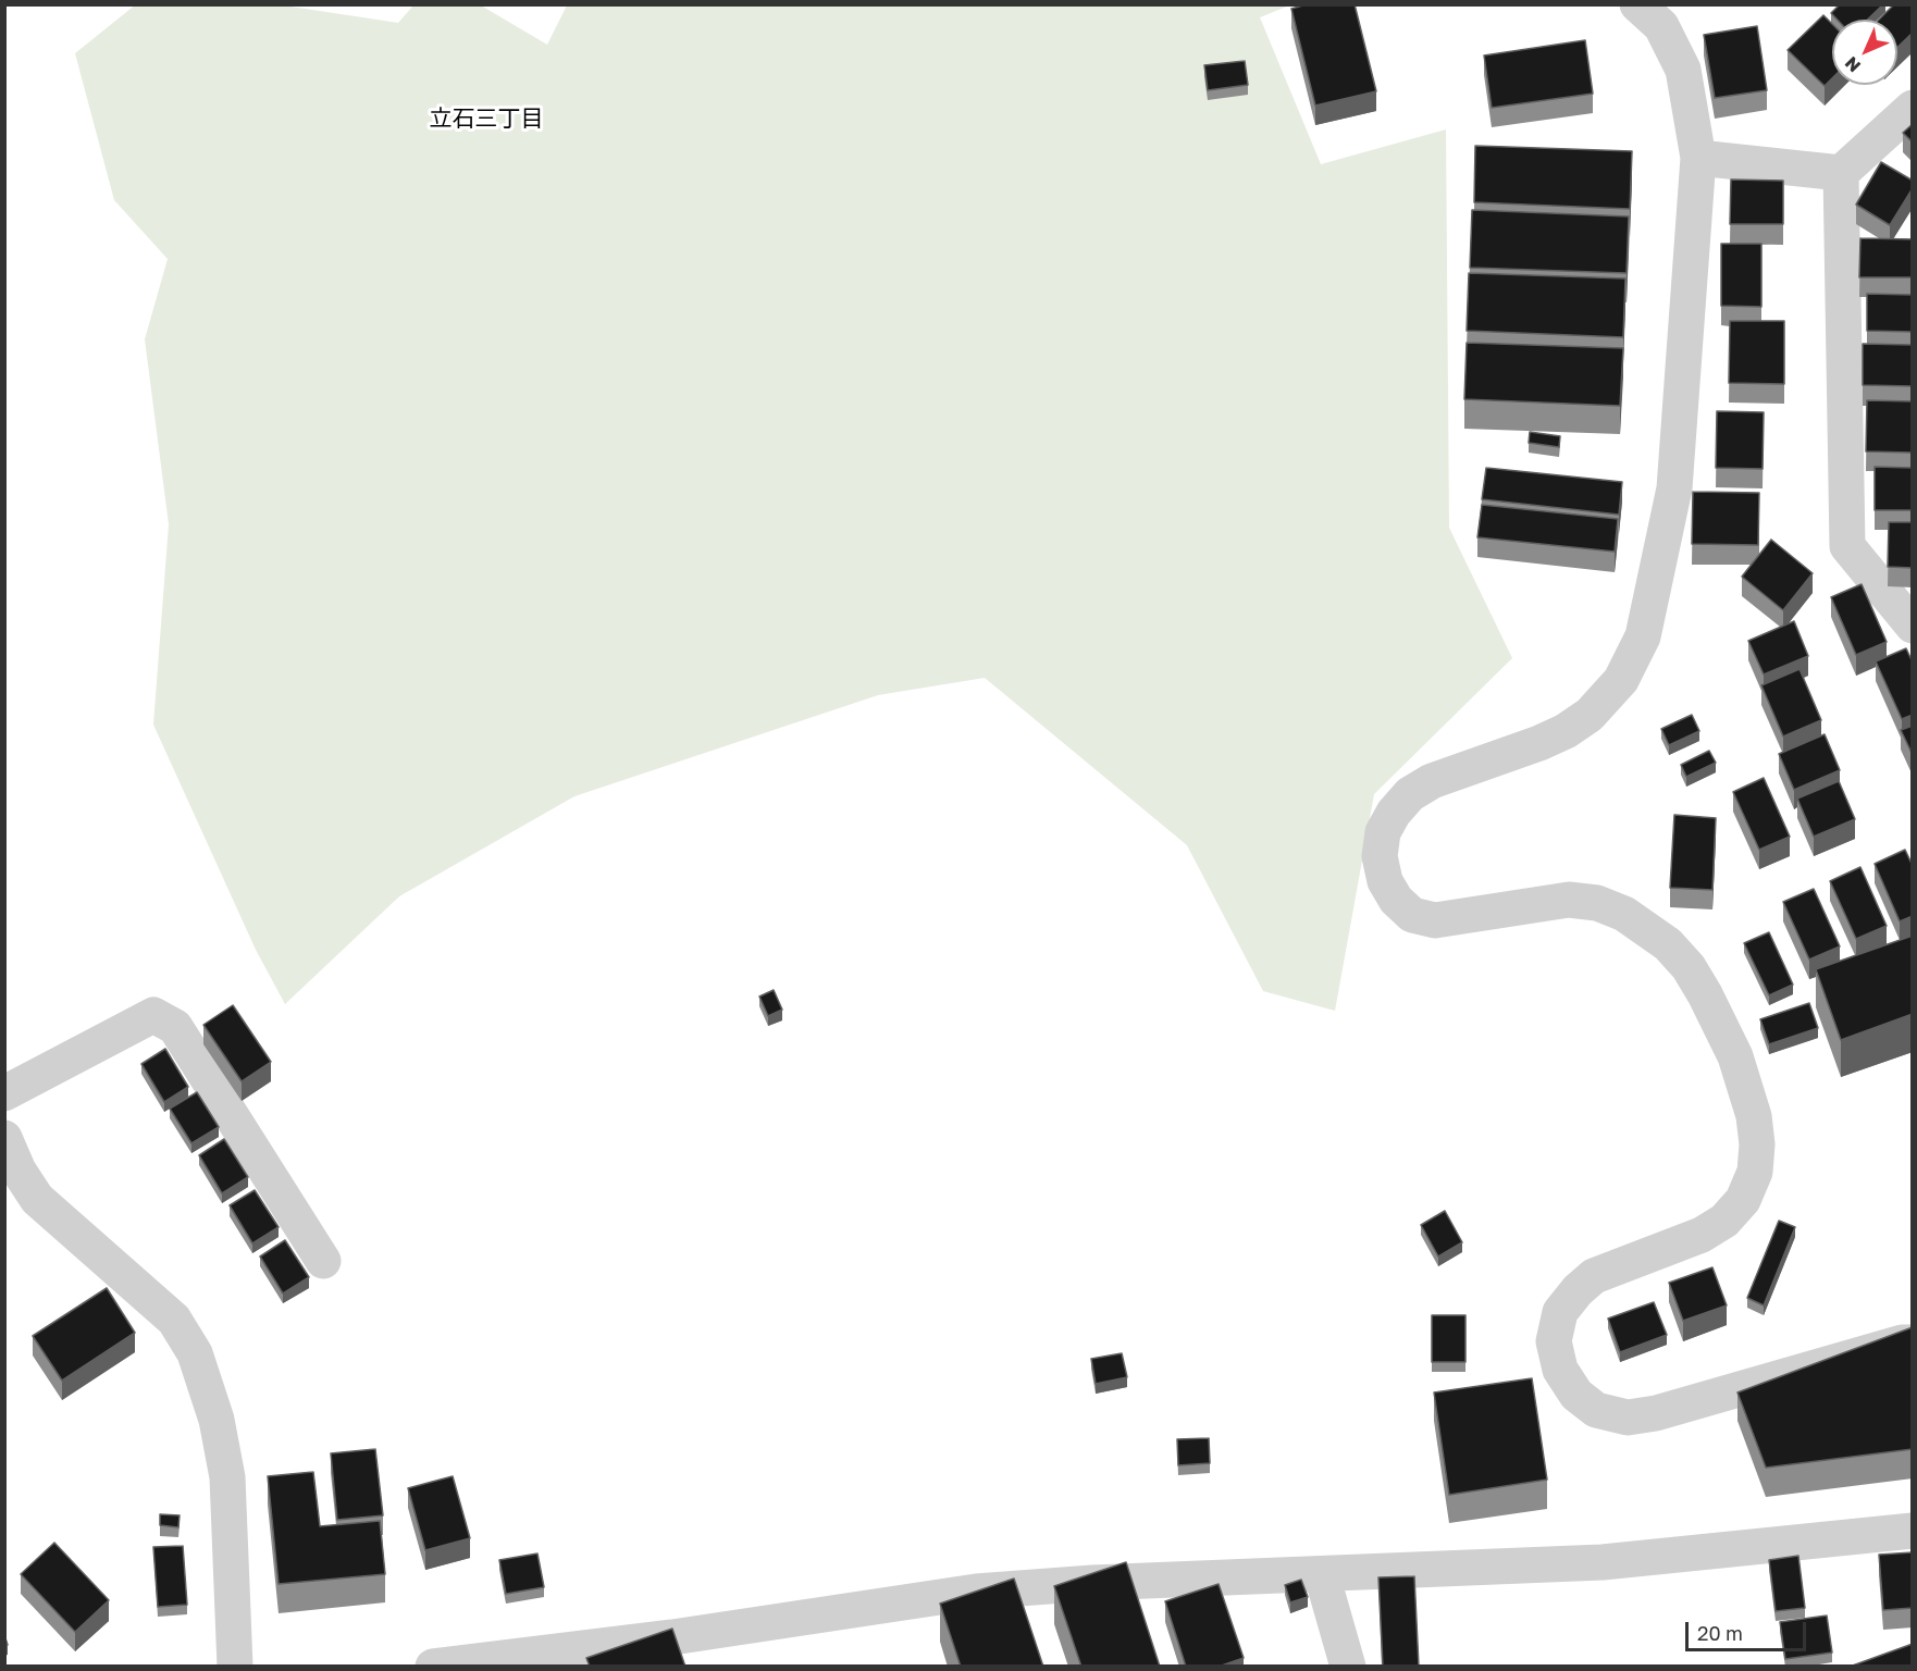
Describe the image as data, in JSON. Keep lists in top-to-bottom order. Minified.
{"districts":["立石三丁目"],"scale_bar":"20 m","north":"bottom left"}
